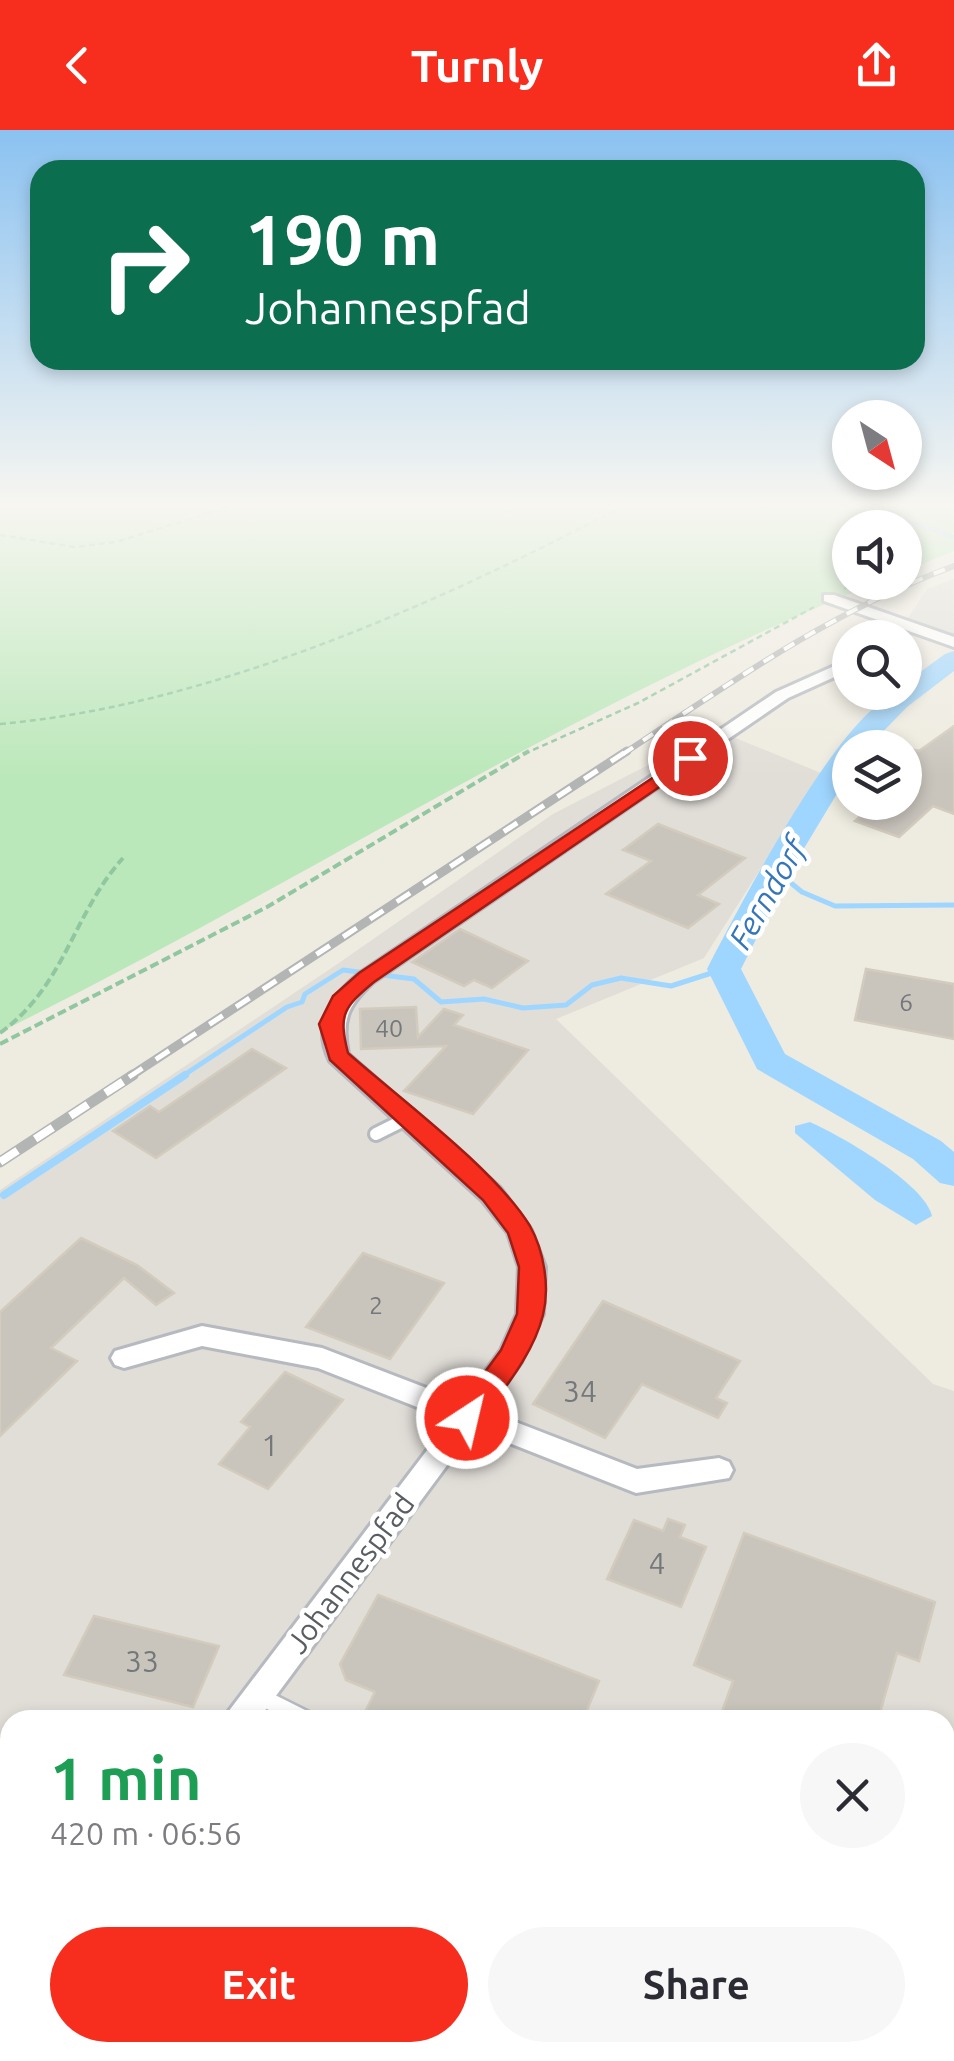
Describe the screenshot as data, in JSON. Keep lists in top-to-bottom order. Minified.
{"streets":{"street":["Johannespfad"]},"water":["Ferndorf"],"house_numbers":["6","40","2","34","1","4","33"],"north":"bottom right","page":{"header":"Turnly","turn":["190 m","Johannespfad"],"heading":["1 min","420 m · 06:56"],"buttons":["Exit","Share"]}}
